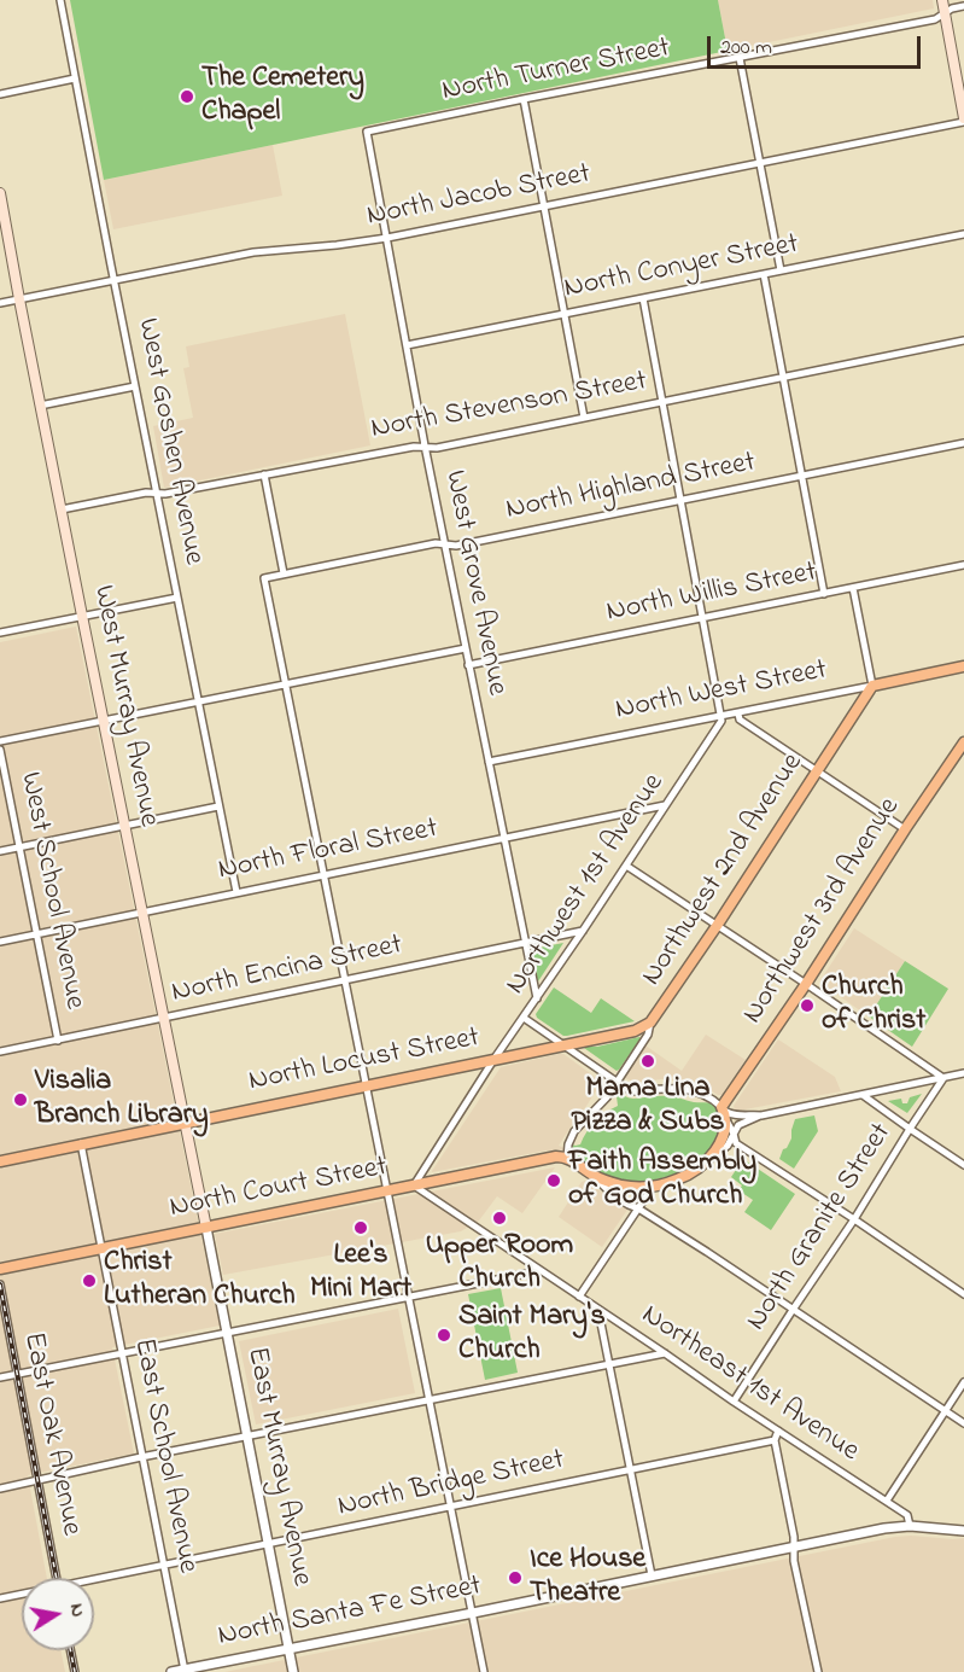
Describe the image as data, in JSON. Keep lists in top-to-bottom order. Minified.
{"streets":{"main road":["North West Street","West Murray Avenue","Northwest 2nd Avenue","Northwest 3rd Avenue","North Locust Street","North Court Street"],"street":["North Turner Street","North Jacob Street","North Conyer Street","North Stevenson Street","West Goshen Avenue","North Highland Street","West Grove Avenue","North Willis Street","North Floral Street","Northwest 1st Avenue","West School Avenue","North Encina Street","North Granite Street","Northeast 1st Avenue","East Oak Avenue","East School Avenue","East Murray Avenue","North Bridge Street","North Santa Fe Street"]},"crossings":[["North Turner Street","West Grove Avenue"],["North Jacob Street","West Goshen Avenue"],["North Jacob Street","West Grove Avenue"],["North Jacob Street","West Murray Avenue"],["North Conyer Street","West Grove Avenue"],["North Stevenson Street","West Goshen Avenue"],["North Stevenson Street","West Grove Avenue"],["North Stevenson Street","West Murray Avenue"],["West Goshen Avenue","North Floral Street"],["North Highland Street","West Grove Avenue"],["West Grove Avenue","North Willis Street"],["West Grove Avenue","North West Street"],["West Grove Avenue","North Floral Street"],["West Grove Avenue","Northwest 1st Avenue"],["West Grove Avenue","North Encina Street"],["North West Street","Northwest 2nd Avenue"],["North West Street","Northwest 1st Avenue"],["West Murray Avenue","North Floral Street"],["West Murray Avenue","North Encina Street"],["West Murray Avenue","North Locust Street"],["West Murray Avenue","North Court Street"],["West Murray Avenue","East Murray Avenue"],["North Floral Street","Northwest 1st Avenue"],["North Floral Street","West School Avenue"],["Northwest 2nd Avenue","Northwest 3rd Avenue"],["Northwest 2nd Avenue","North Locust Street"],["Northwest 2nd Avenue","North Court Street"],["Northwest 1st Avenue","North Encina Street"],["Northwest 1st Avenue","North Locust Street"],["Northwest 1st Avenue","North Court Street"],["Northwest 1st Avenue","Northeast 1st Avenue"],["West School Avenue","North Encina Street"],["Northwest 3rd Avenue","North Court Street"],["North Court Street","Northeast 1st Avenue"],["North Court Street","East School Avenue"],["North Court Street","East Murray Avenue"],["North Granite Street","Northeast 1st Avenue"],["Northeast 1st Avenue","North Santa Fe Street"],["East School Avenue","North Bridge Street"],["East School Avenue","North Santa Fe Street"],["East Murray Avenue","North Bridge Street"],["East Murray Avenue","North Santa Fe Street"]],"places":["The Cemetery Chapel","Church of Christ","Mama Lina Pizza & Subs","Visalia Branch Library","Faith Assembly of God Church","Upper Room Church","Lee's Mini Mart","Christ Lutheran Church","Saint Mary's Church","Ice House Theatre"],"scale_bar":"200 m","north":"right"}
